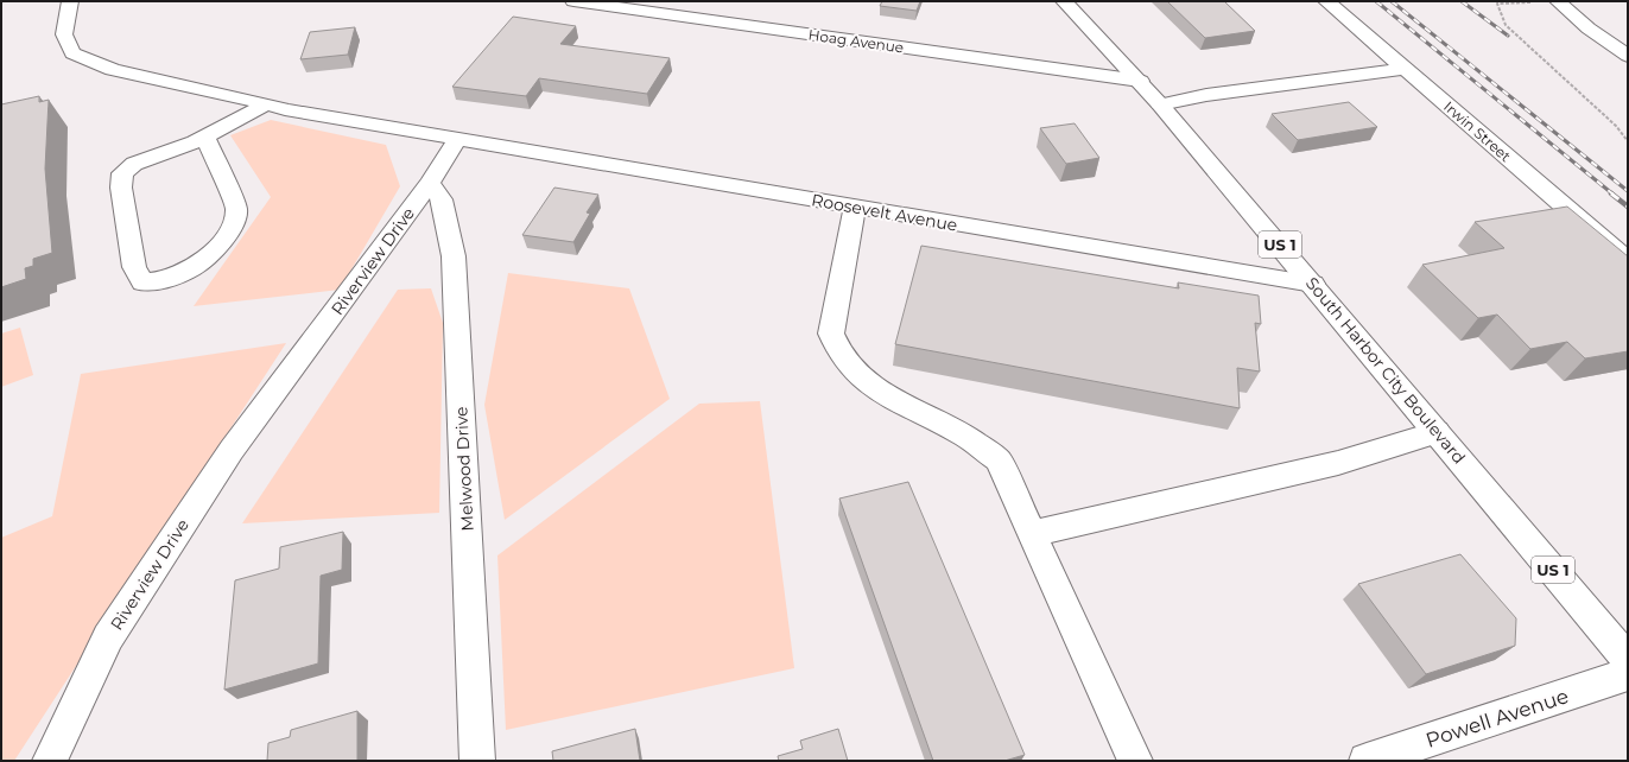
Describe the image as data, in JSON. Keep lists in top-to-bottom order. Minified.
{"streets":{"street":["Hoag Avenue","Irwin Street","Roosevelt Avenue","US 1","Riverview Drive","South Harbor City Boulevard","Melwood Drive","Powell Avenue"]},"crossings":[["Hoag Avenue","South Harbor City Boulevard"],["Roosevelt Avenue","Riverview Drive"],["Roosevelt Avenue","South Harbor City Boulevard"],["Riverview Drive","Melwood Drive"]]}
